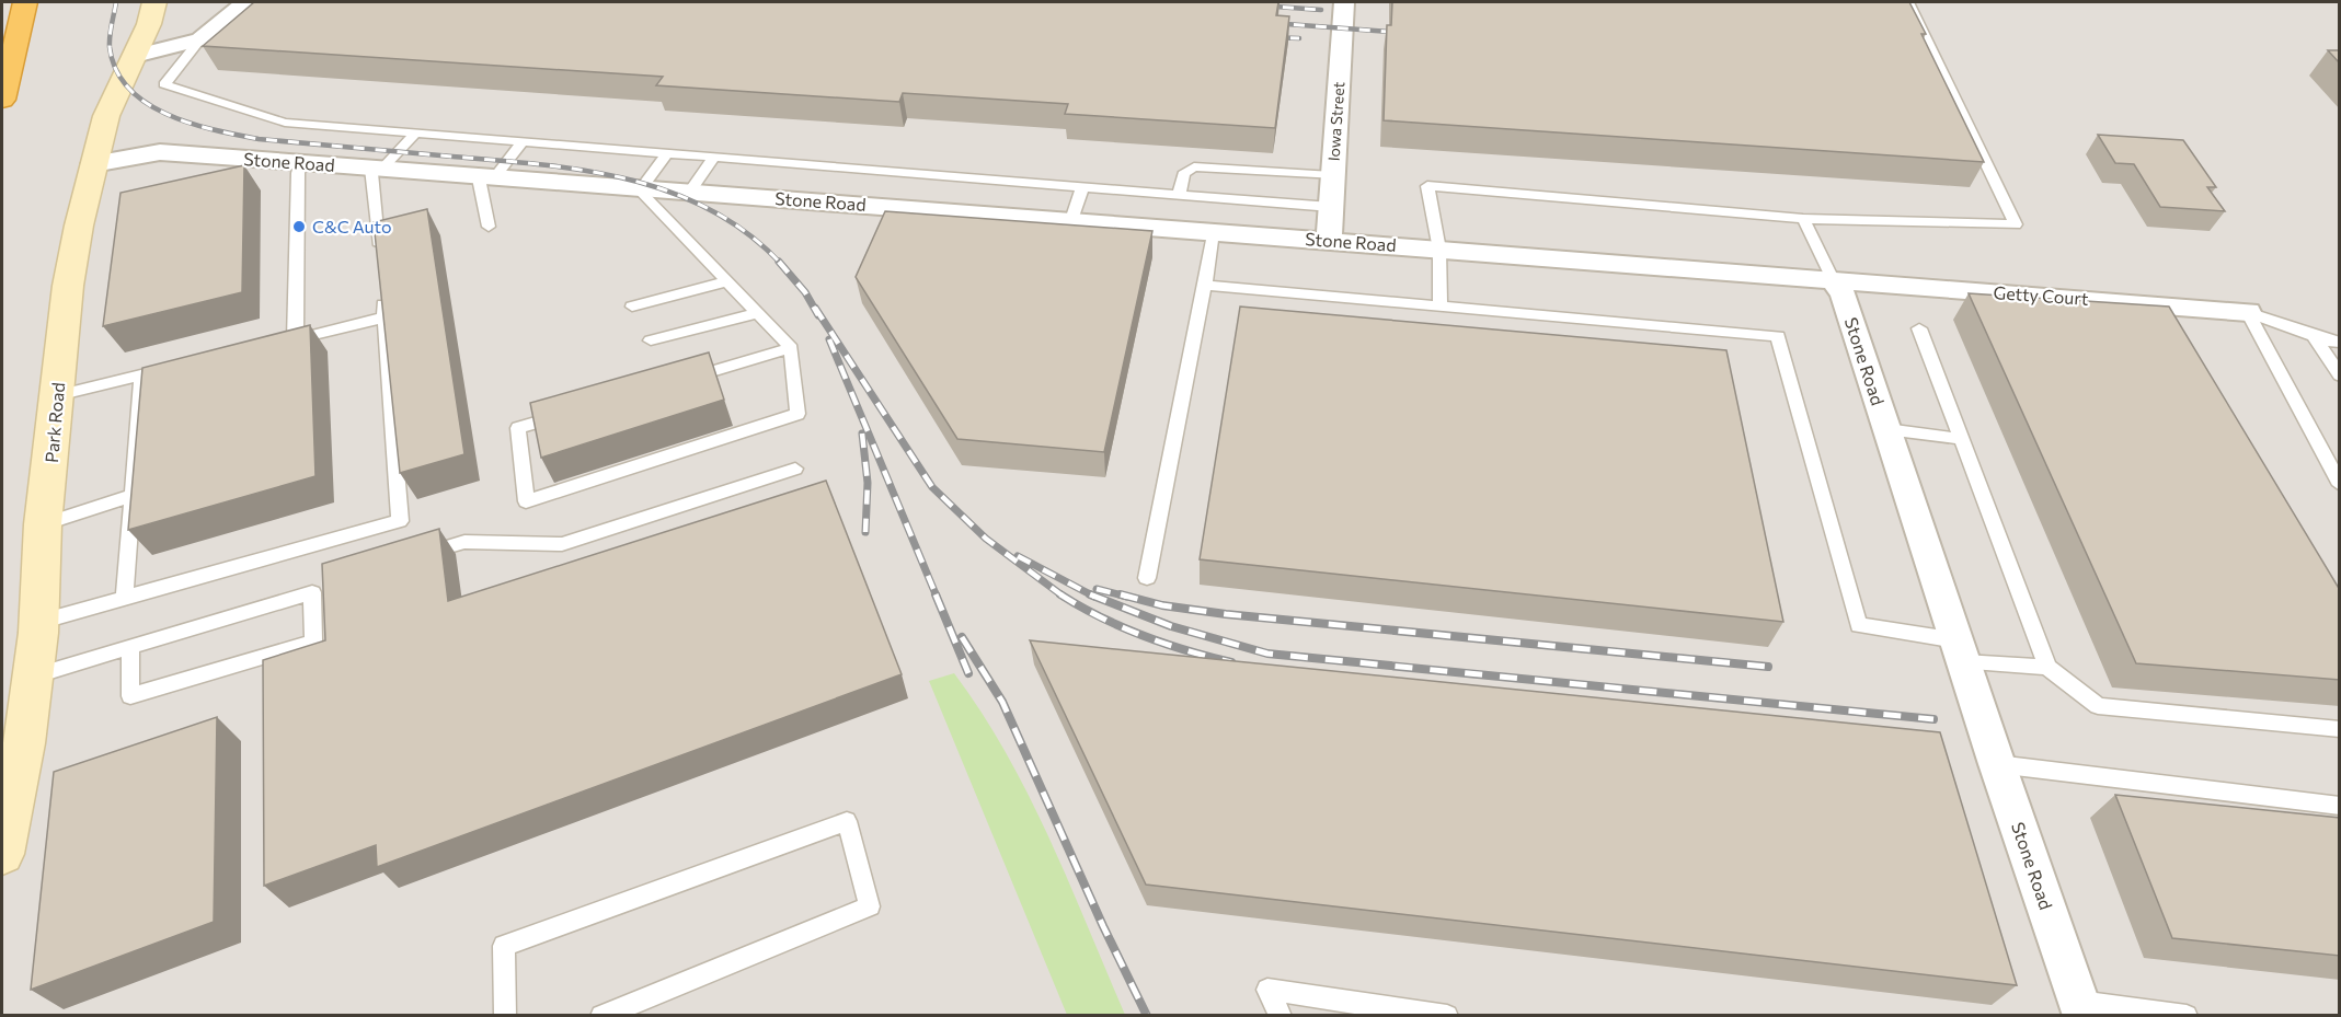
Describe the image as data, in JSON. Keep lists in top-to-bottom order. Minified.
{"streets":{"street":["Iowa Street","Stone Road","Getty Court","Park Road"]},"crossings":[["Iowa Street","Stone Road"],["Stone Road","Getty Court"],["Stone Road","Park Road"]],"places":["C&C Auto"]}
